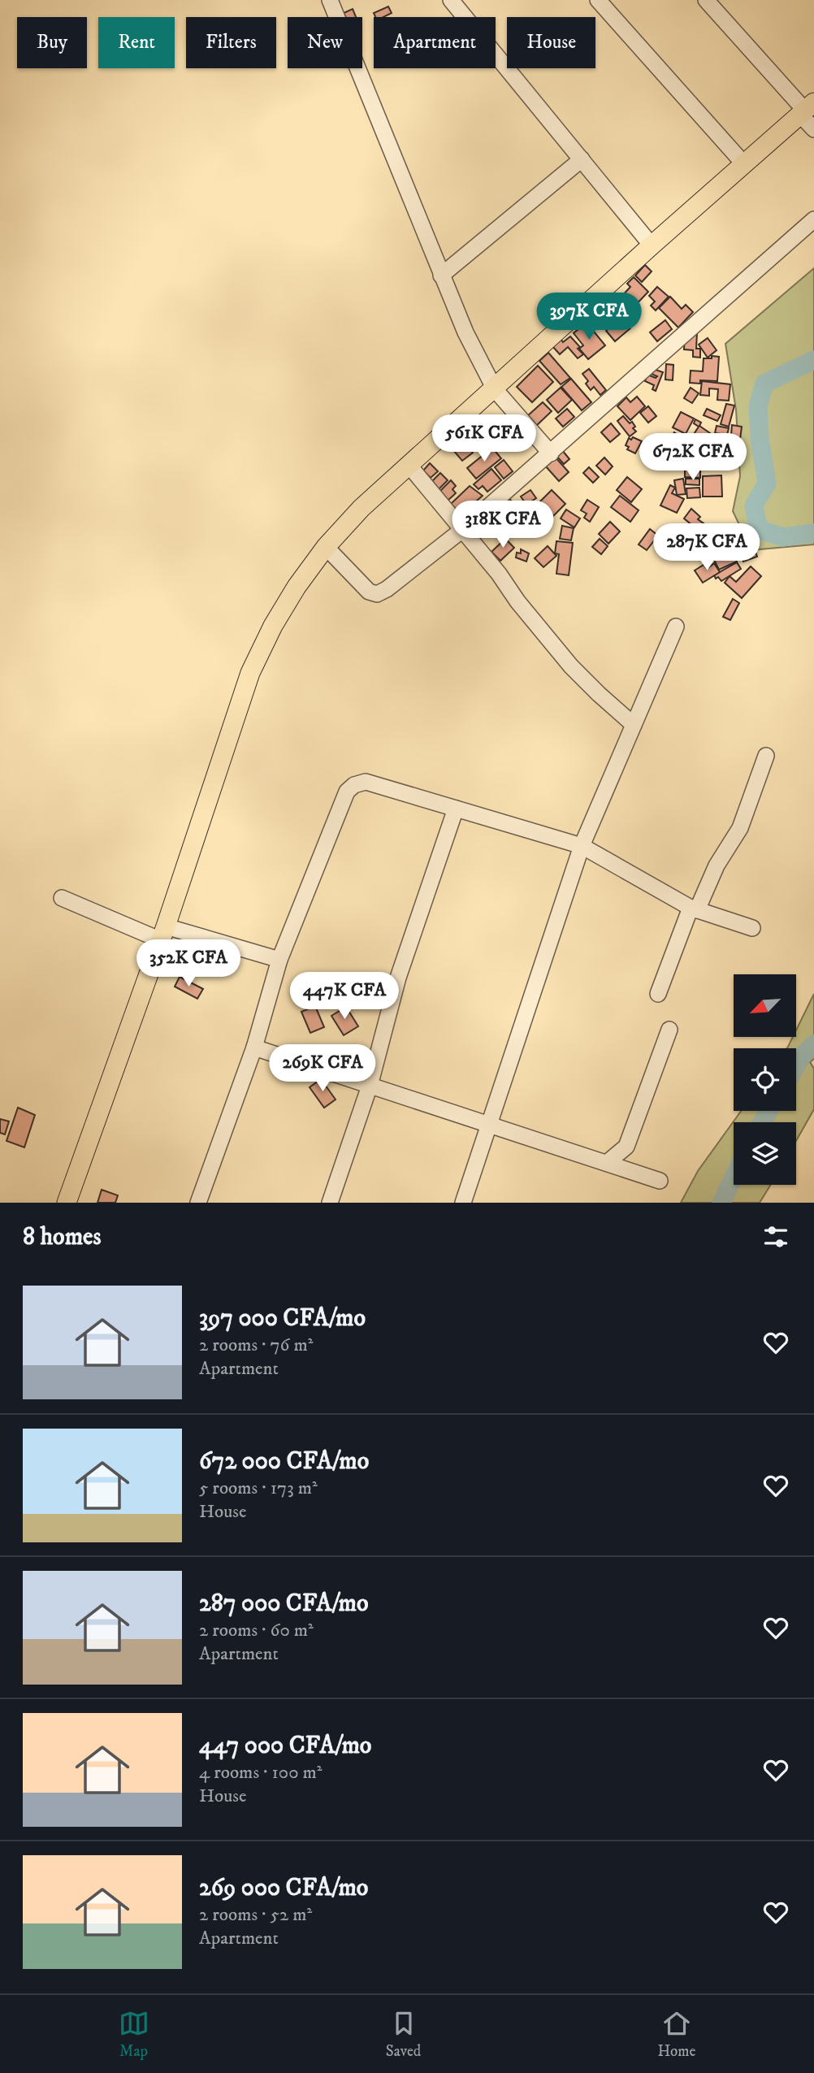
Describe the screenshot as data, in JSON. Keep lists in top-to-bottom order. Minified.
{"north":"bottom left","page":{"chip":["Buy","Rent","Filters","New","Apartment","House"],"price":["397K CFA","561K CFA","672K CFA","318K CFA","287K CFA","352K CFA","447K CFA","269K CFA"],"heading":"8 homes","list":[{"name":"397 000 CFA/mo","note":"2 rooms · 76 m² · Apartment"},{"name":"672 000 CFA/mo","note":"5 rooms · 173 m² · House"},{"name":"287 000 CFA/mo","note":"2 rooms · 60 m² · Apartment"},{"name":"447 000 CFA/mo","note":"4 rooms · 100 m² · House"},{"name":"269 000 CFA/mo","note":"2 rooms · 52 m² · Apartment"}],"tabs":["Map","Saved","Home"]}}
